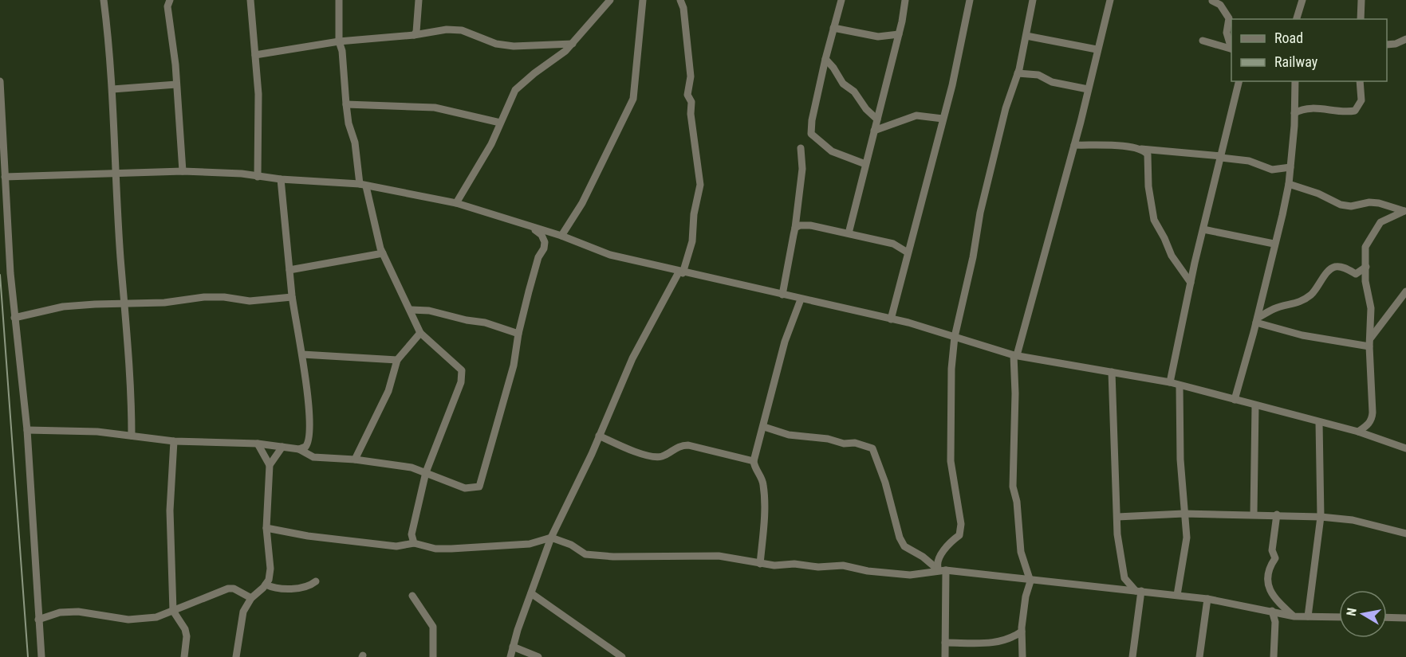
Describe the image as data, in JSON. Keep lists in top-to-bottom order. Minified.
{"legend":["Road","Railway"],"north":"left"}
